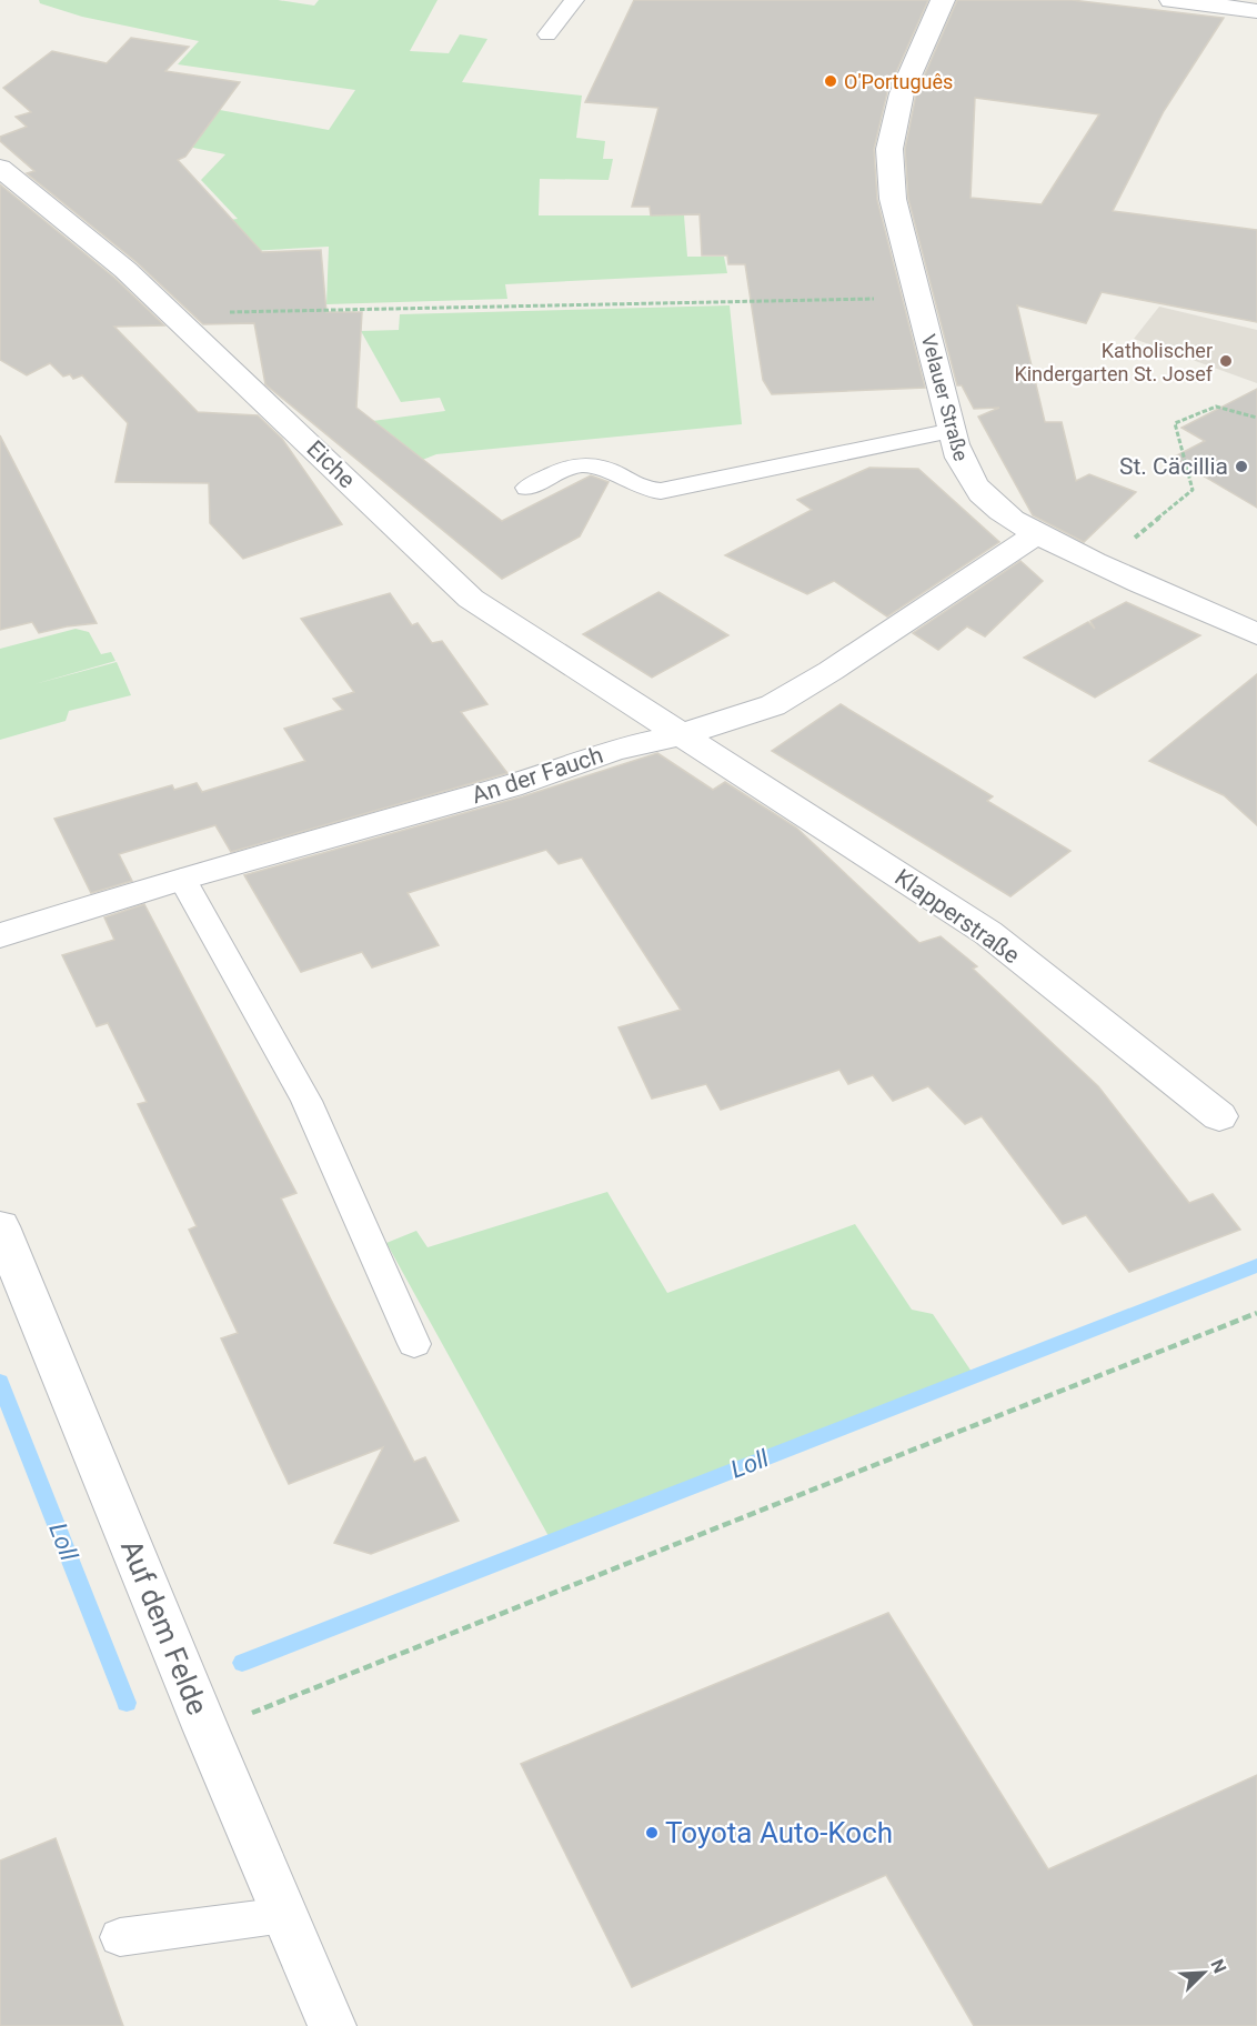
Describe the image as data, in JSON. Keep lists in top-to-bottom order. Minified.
{"streets":{"street":["Velauer Straße","Eiche","An der Fauch","Klapperstraße","Auf dem Felde"]},"crossings":[["Velauer Straße","An der Fauch"],["Eiche","An der Fauch"],["Eiche","Klapperstraße"],["An der Fauch","Klapperstraße"]],"water":["Loll"],"places":["O'Português","Katholischer Kindergarten St. Josef","St. Cäcillia","Toyota Auto-Koch"],"north":"top right"}
